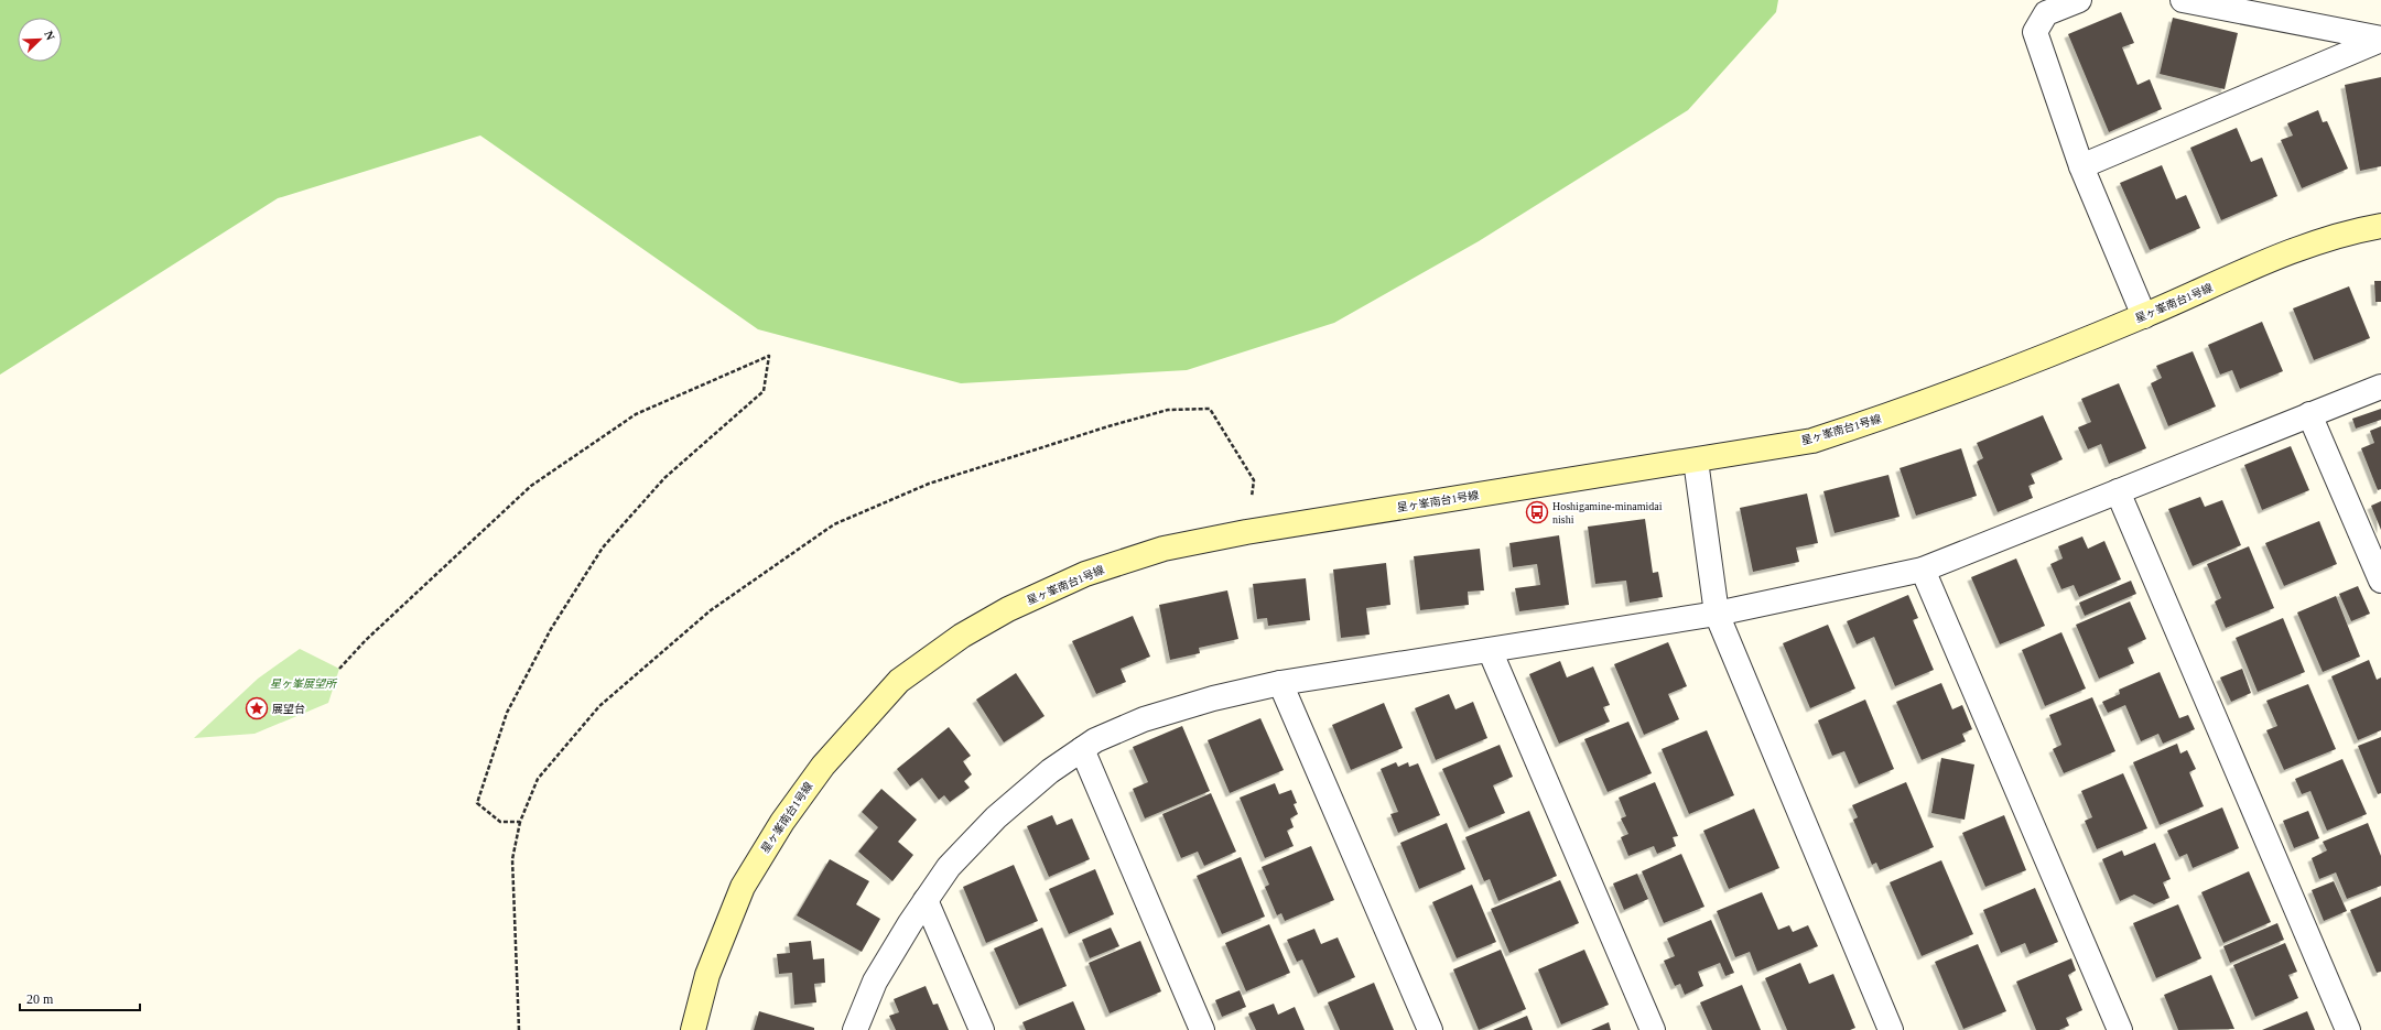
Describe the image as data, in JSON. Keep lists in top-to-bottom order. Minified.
{"streets":{"street":["星ヶ峯南台1号線"]},"parks":["星ヶ峯展望所"],"places":{"bus stop":["Hoshigamine-minamidai nishi"],"place":["展望台"]},"scale_bar":"20 m","north":"top right"}
